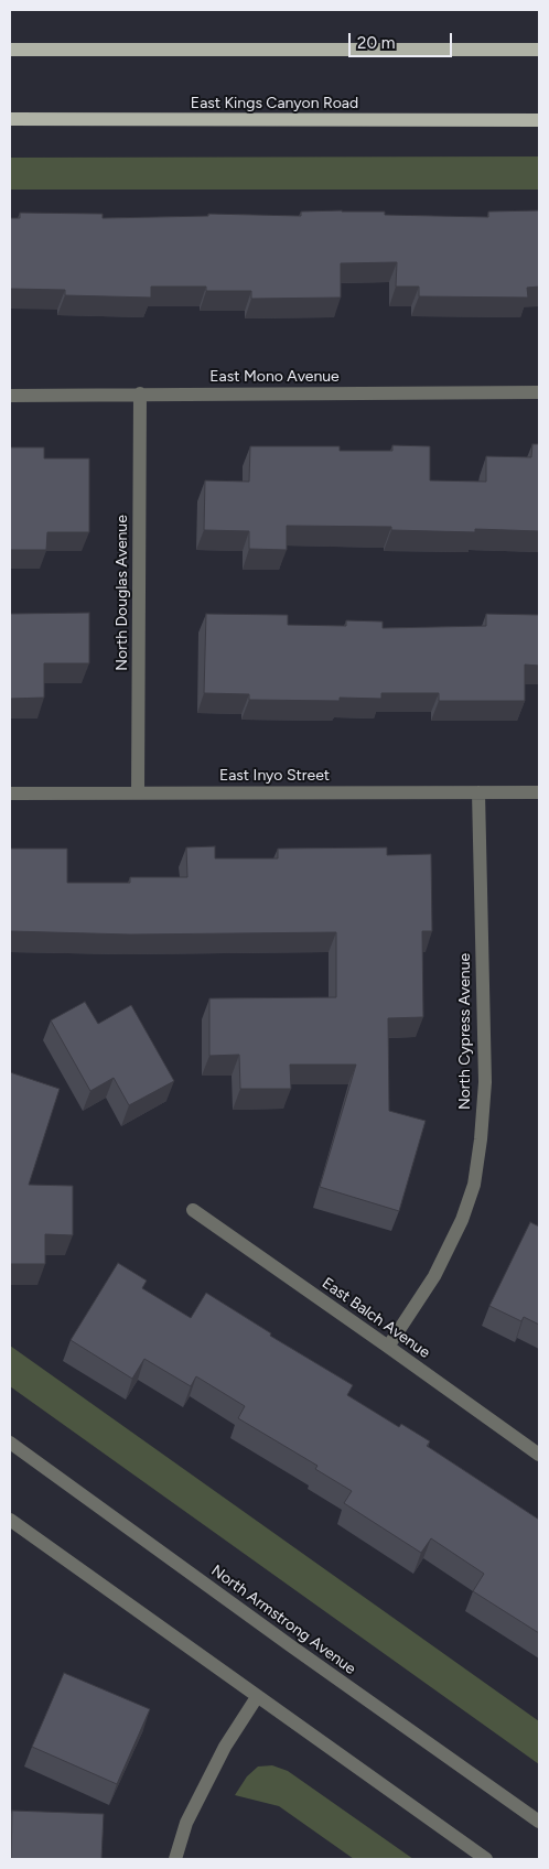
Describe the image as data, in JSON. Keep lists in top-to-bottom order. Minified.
{"streets":{"main road":["East Kings Canyon Road"],"street":["East Mono Avenue","North Douglas Avenue","East Inyo Street","North Cypress Avenue","East Balch Avenue","North Armstrong Avenue"]},"crossings":[["East Mono Avenue","North Douglas Avenue"],["North Douglas Avenue","East Inyo Street"],["East Inyo Street","North Cypress Avenue"],["North Cypress Avenue","East Balch Avenue"]],"scale_bar":"20 m"}
